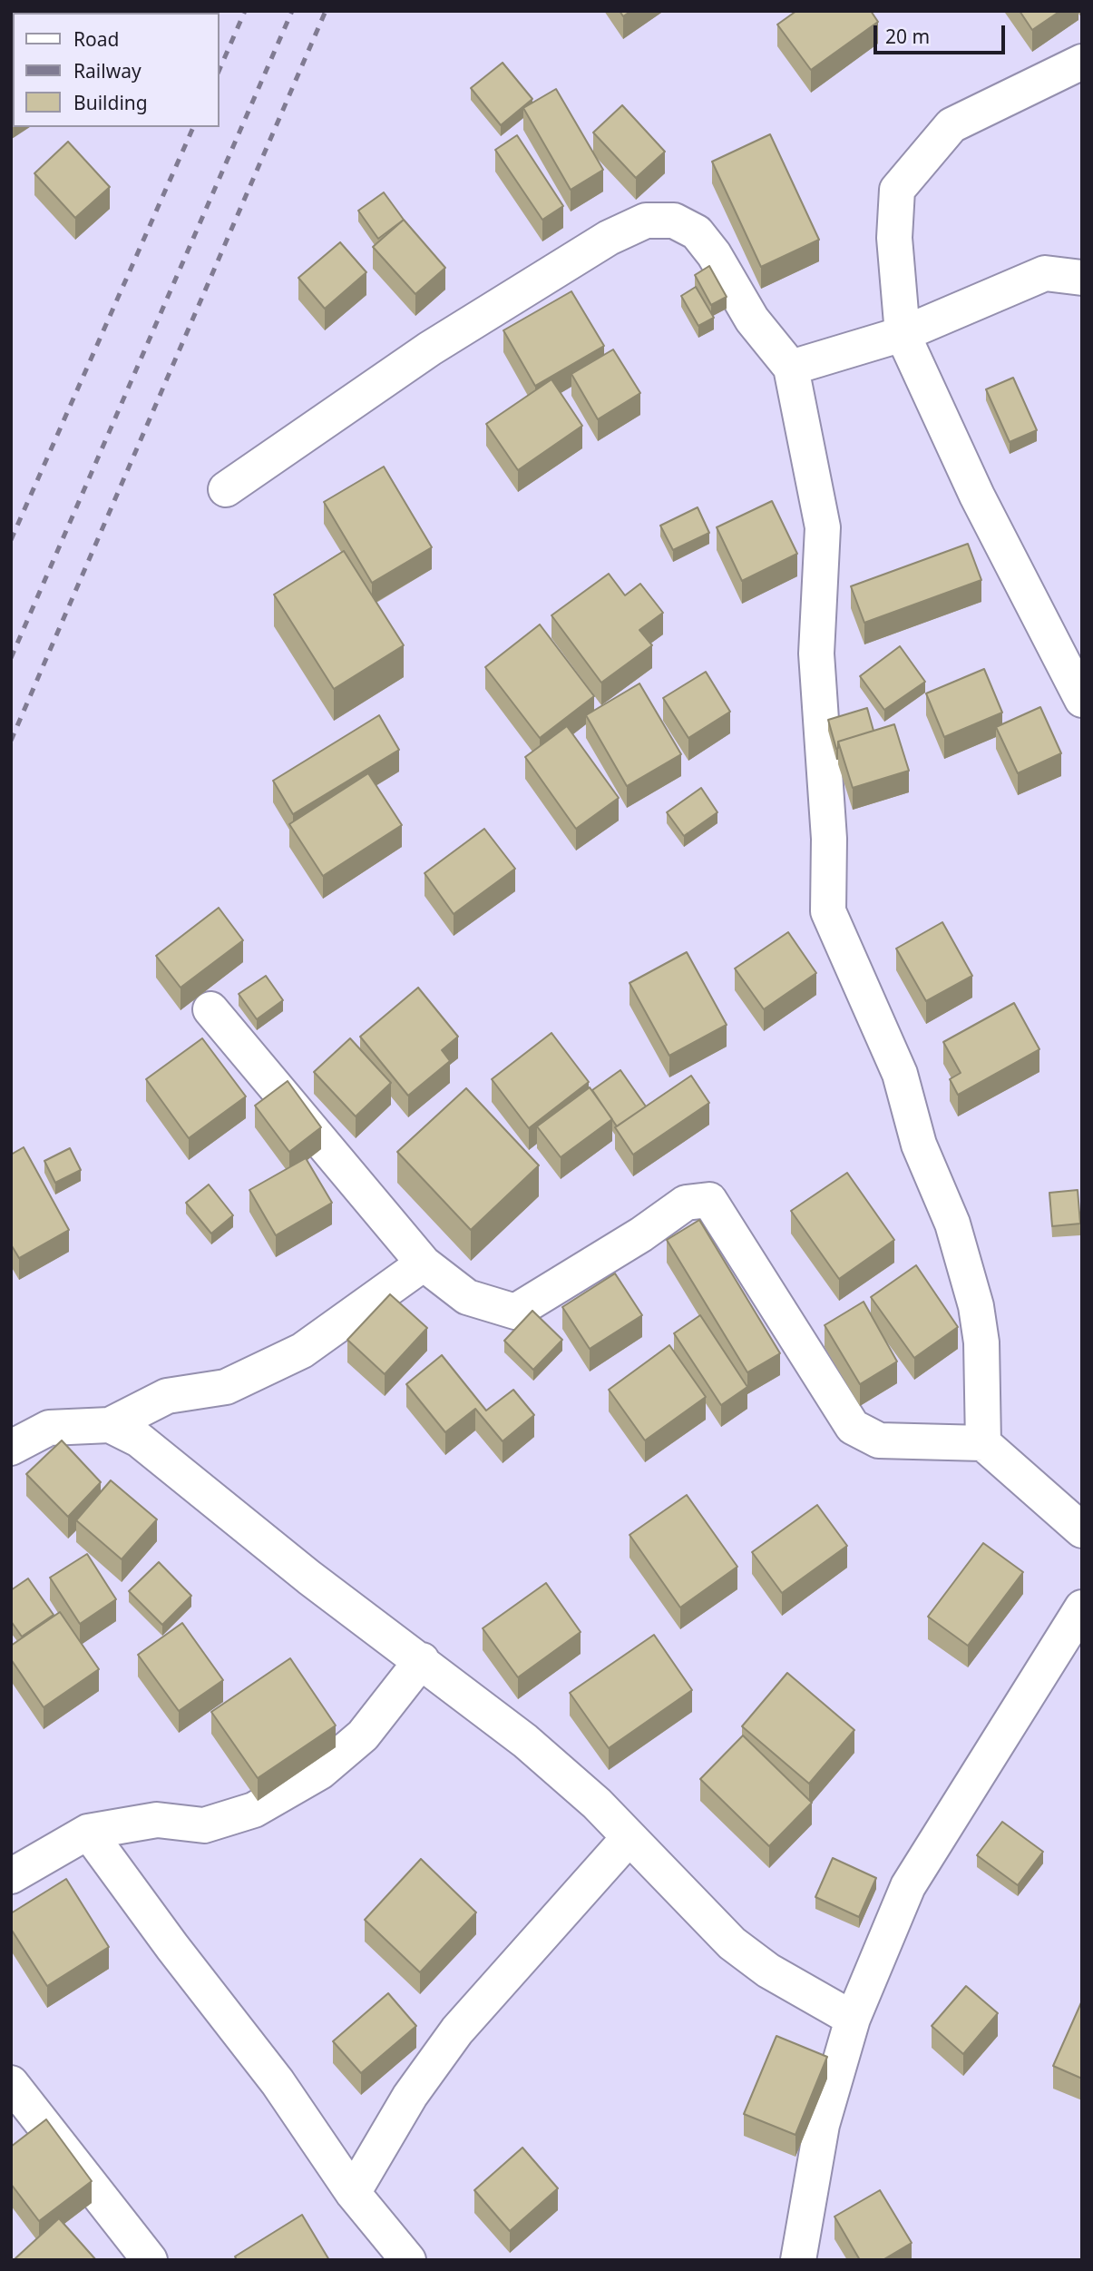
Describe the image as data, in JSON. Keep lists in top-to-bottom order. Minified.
{"legend":["Road","Railway","Building"],"scale_bar":"20 m"}
